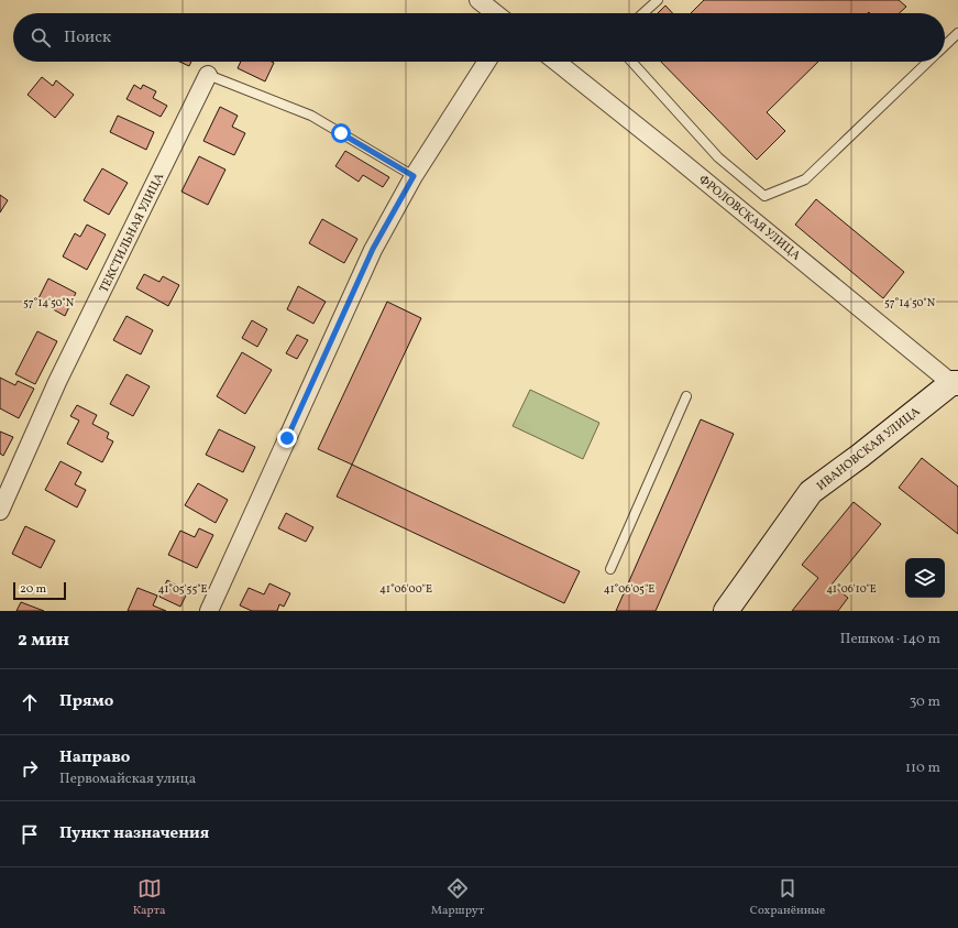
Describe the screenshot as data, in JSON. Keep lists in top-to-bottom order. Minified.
{"streets":{"street":["ФРОЛОВСКАЯ УЛИЦА","ТЕКСТИЛЬНАЯ УЛИЦА","ИВАНОВСКАЯ УЛИЦА"]},"crossings":[["ФРОЛОВСКАЯ УЛИЦА","ИВАНОВСКАЯ УЛИЦА"]],"scale_bar":"20 m","page":{"search":"Поиск","scale":"20 m","heading":["2 мин","Пешком · 140 m"],"list":[["Прямо","30 m"],["Направо","Первомайская улица","110 m"],"Пункт назначения"],"nav":["Карта","Маршрут","Сохранённые"]},"coordinates":["57°14'50\"N","41°05'55\"E","41°06'00\"E","41°06'05\"E","41°06'10\"E"]}
